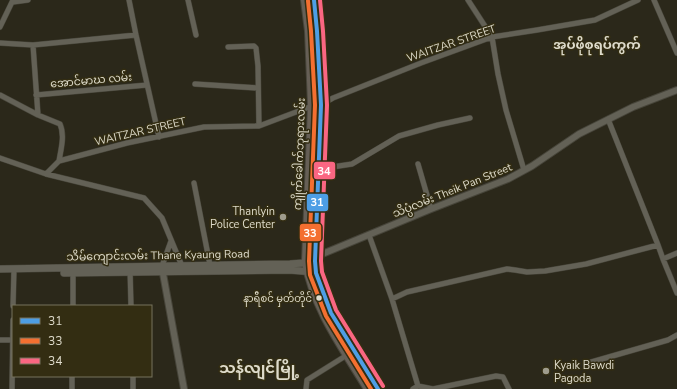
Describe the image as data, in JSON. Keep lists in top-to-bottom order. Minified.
{"streets":{"main road":["ကျိုက်ခေါက်ဘုရားလမ်း","သိမ်ကျောင်းလမ်း Thane Kyaung Road"],"street":["WAITZAR STREET","အောင်မာဃ လမ်း","သိပ္ပံလမ်း Theik Pan Street"]},"crossings":[["WAITZAR STREET","ကျိုက်ခေါက်ဘုရားလမ်း"],["ကျိုက်ခေါက်ဘုရားလမ်း","သိပ္ပံလမ်း Theik Pan Street"],["ကျိုက်ခေါက်ဘုရားလမ်း","သိမ်ကျောင်းလမ်း Thane Kyaung Road"],["သိပ္ပံလမ်း Theik Pan Street","သိမ်ကျောင်းလမ်း Thane Kyaung Road"]],"districts":["အုပ်ဖိုစုရပ်ကွက်","သန်လျင်မြို့"],"places":["Thanlyin Police Center","နာရီစင် မှတ်တိုင်","Kyaik Bawdi Pagoda"],"lines":["transit line 31","transit line 34","transit line 33"],"legend":["31","33","34"]}
